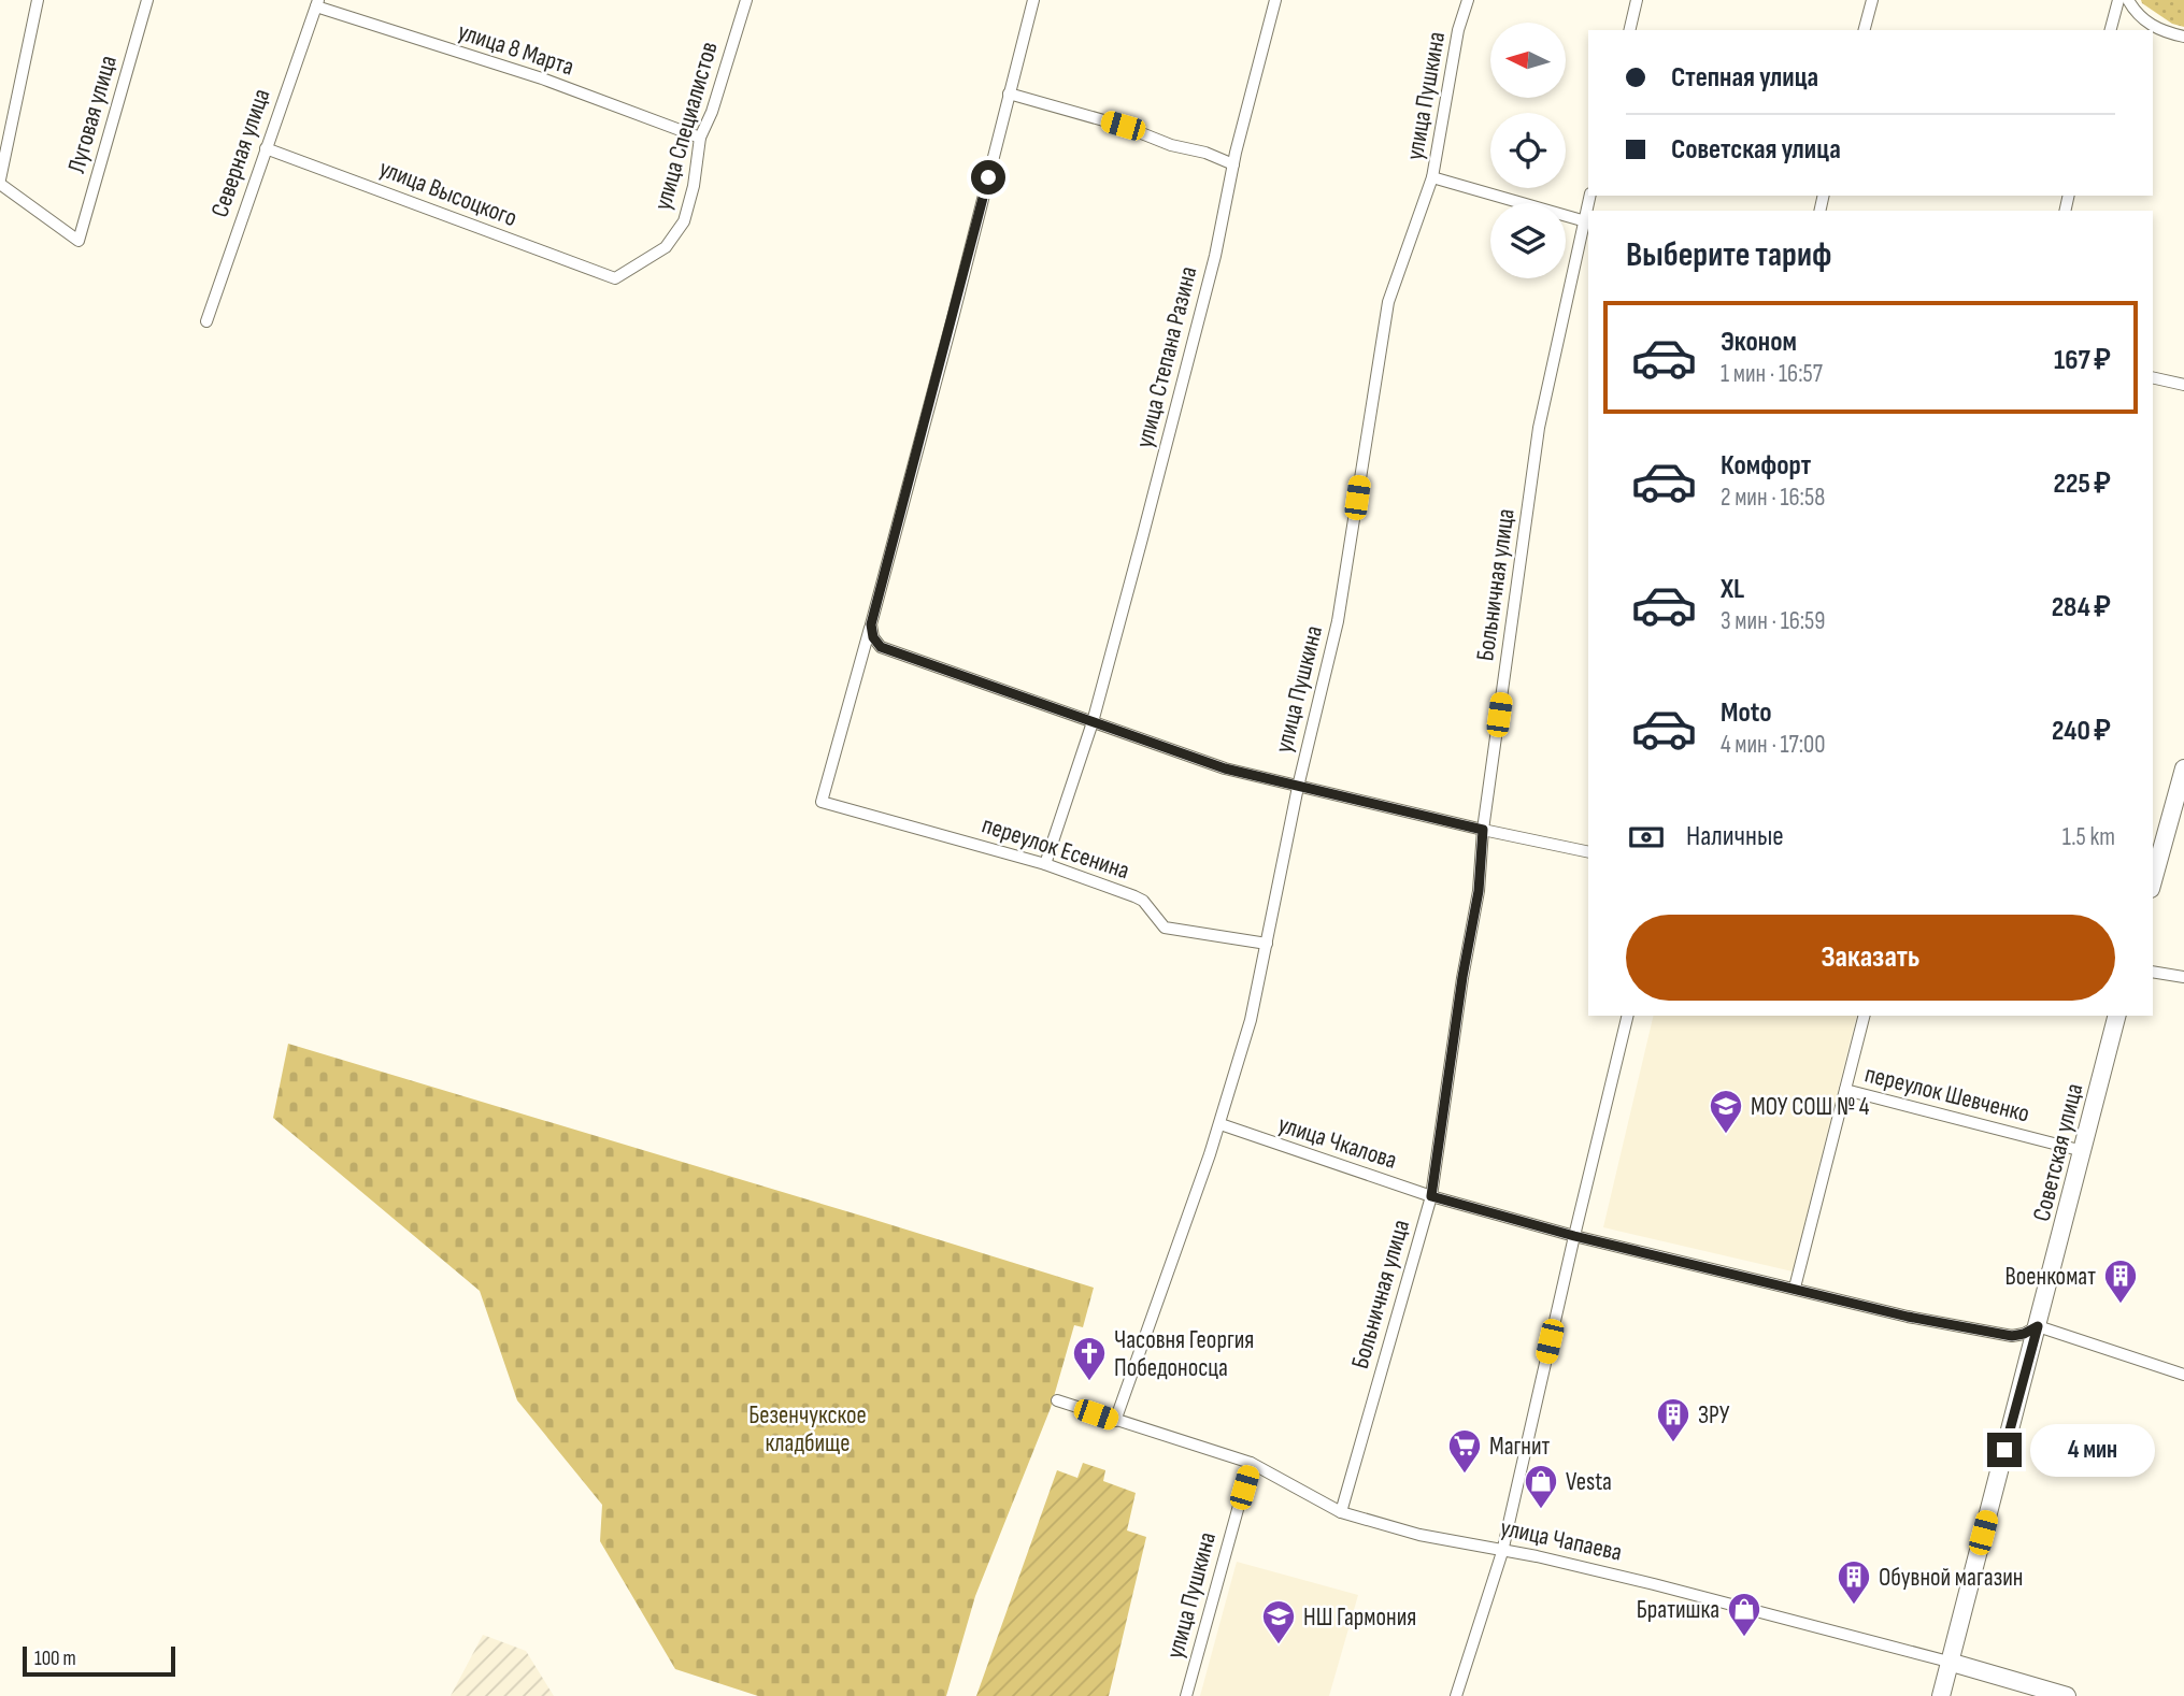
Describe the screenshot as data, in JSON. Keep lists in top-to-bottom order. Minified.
{"streets":{"street":["улица 8 Марта","улица Пушкина","Луговая улица","улица Специалистов","Северная улица","улица Высоцкого","улица Степана Разина","Больничная улица","переулок Есенина","переулок Шевченко","улица Чкалова","Советская улица","улица Чапаева"]},"crossings":[["улица 8 Марта","улица Специалистов"],["улица 8 Марта","Северная улица"],["улица Пушкина","переулок Есенина"],["улица Пушкина","улица Чкалова"],["улица Пушкина","улица Чапаева"],["улица Специалистов","улица Высоцкого"],["Северная улица","улица Высоцкого"],["улица Степана Разина","переулок Есенина"],["Больничная улица","улица Чкалова"],["Больничная улица","улица Чапаева"],["переулок Шевченко","Советская улица"],["улица Чкалова","Советская улица"],["Советская улица","улица Чапаева"]],"parks":["Безенчукское кладбище"],"places":{"school or university":["МОУ СОШ № 4","НШ Гармония"],"building":["Военкомат","ЗРУ","Обувной магазин"],"church":["Часовня Георгия Победоносца"],"supermarket":["Магнит"],"shop":["Vesta","Братишка"]},"scale_bar":"100 m","north":"left","page":{"banner":["Степная улица","Советская улица"],"heading":"Выберите тариф","list":[{"name":"Эконом","note":"1 мин · 16:57","value":"167 ₽"},{"name":"Комфорт","note":"2 мин · 16:58","value":"225 ₽"},{"name":"XL","note":"3 мин · 16:59","value":"284 ₽"},{"name":"Moto","note":"4 мин · 17:00","value":"240 ₽"}],"pay":["Наличные","1.5 km"],"buttons":"Заказать","bubble":"4 мин","scale":"100 m"}}
